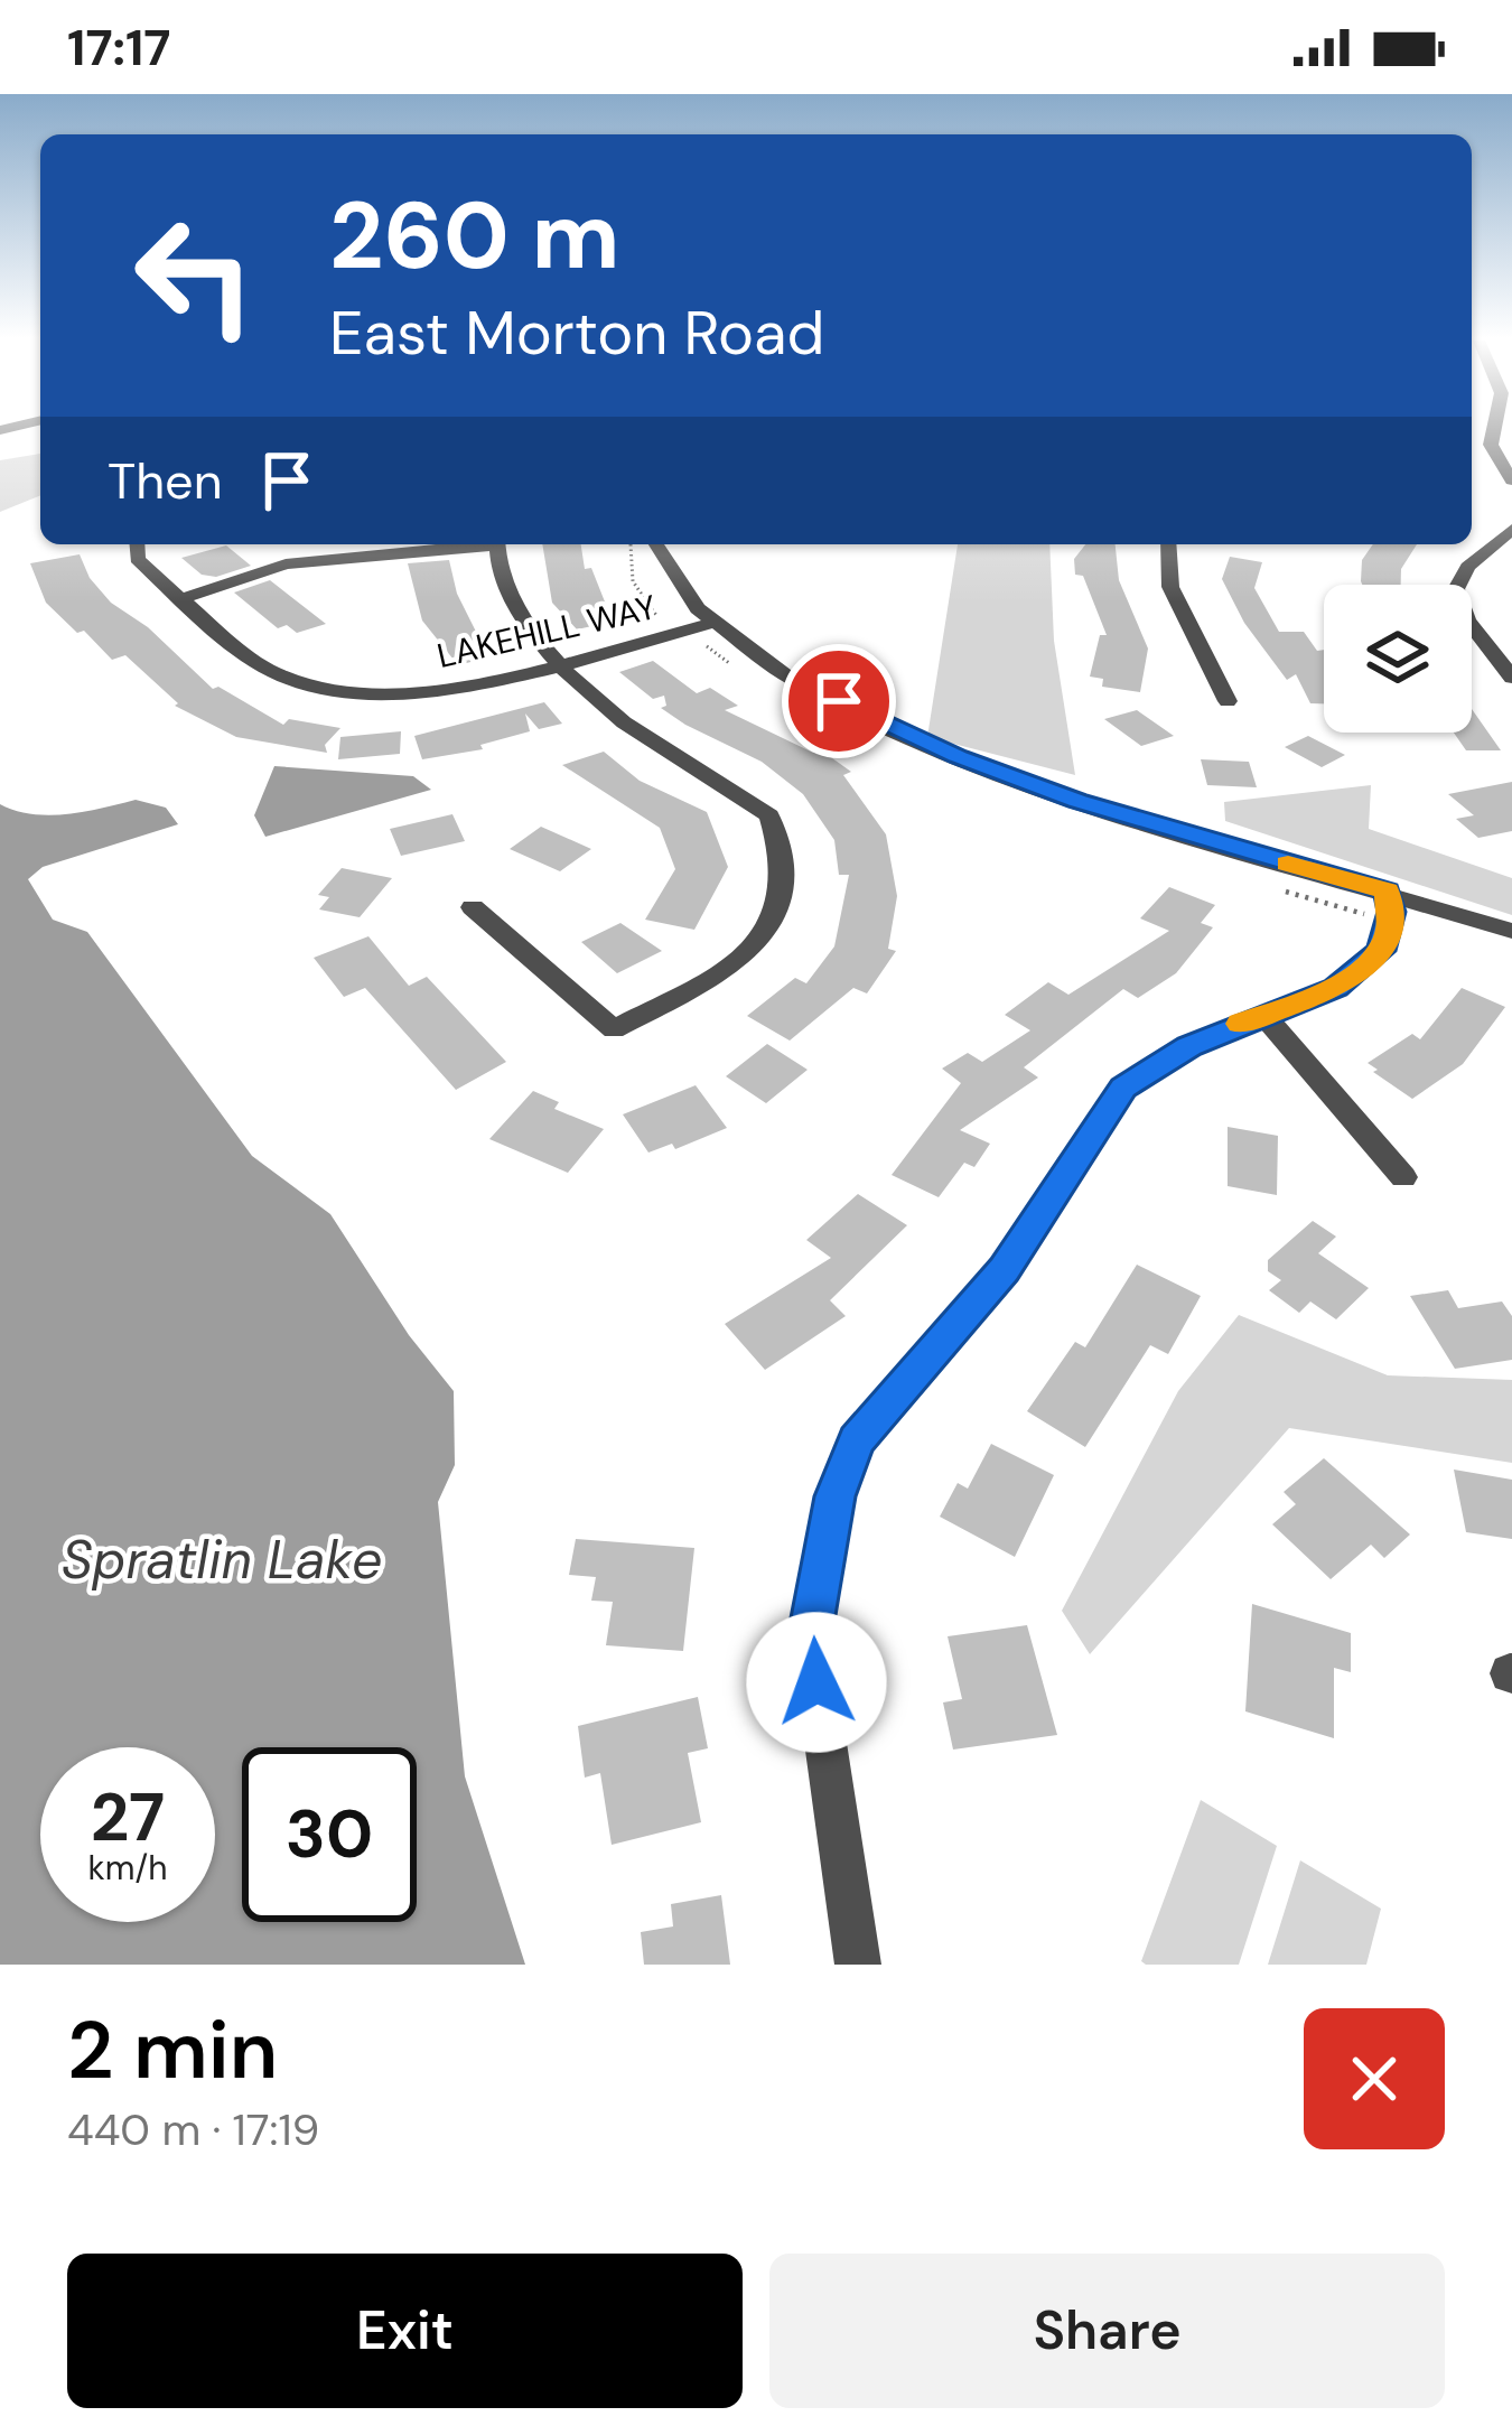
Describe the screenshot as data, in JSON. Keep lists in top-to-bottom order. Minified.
{"streets":{"street":["LAKEHILL WAY"]},"water":["Spratlin Lake"],"page":{"status":"17:17","turn":["260 m","East Morton Road"],"then":"Then","speed":"27 km/h","limit":"30","heading":["2 min","440 m · 17:19"],"buttons":["Exit","Share"]}}
